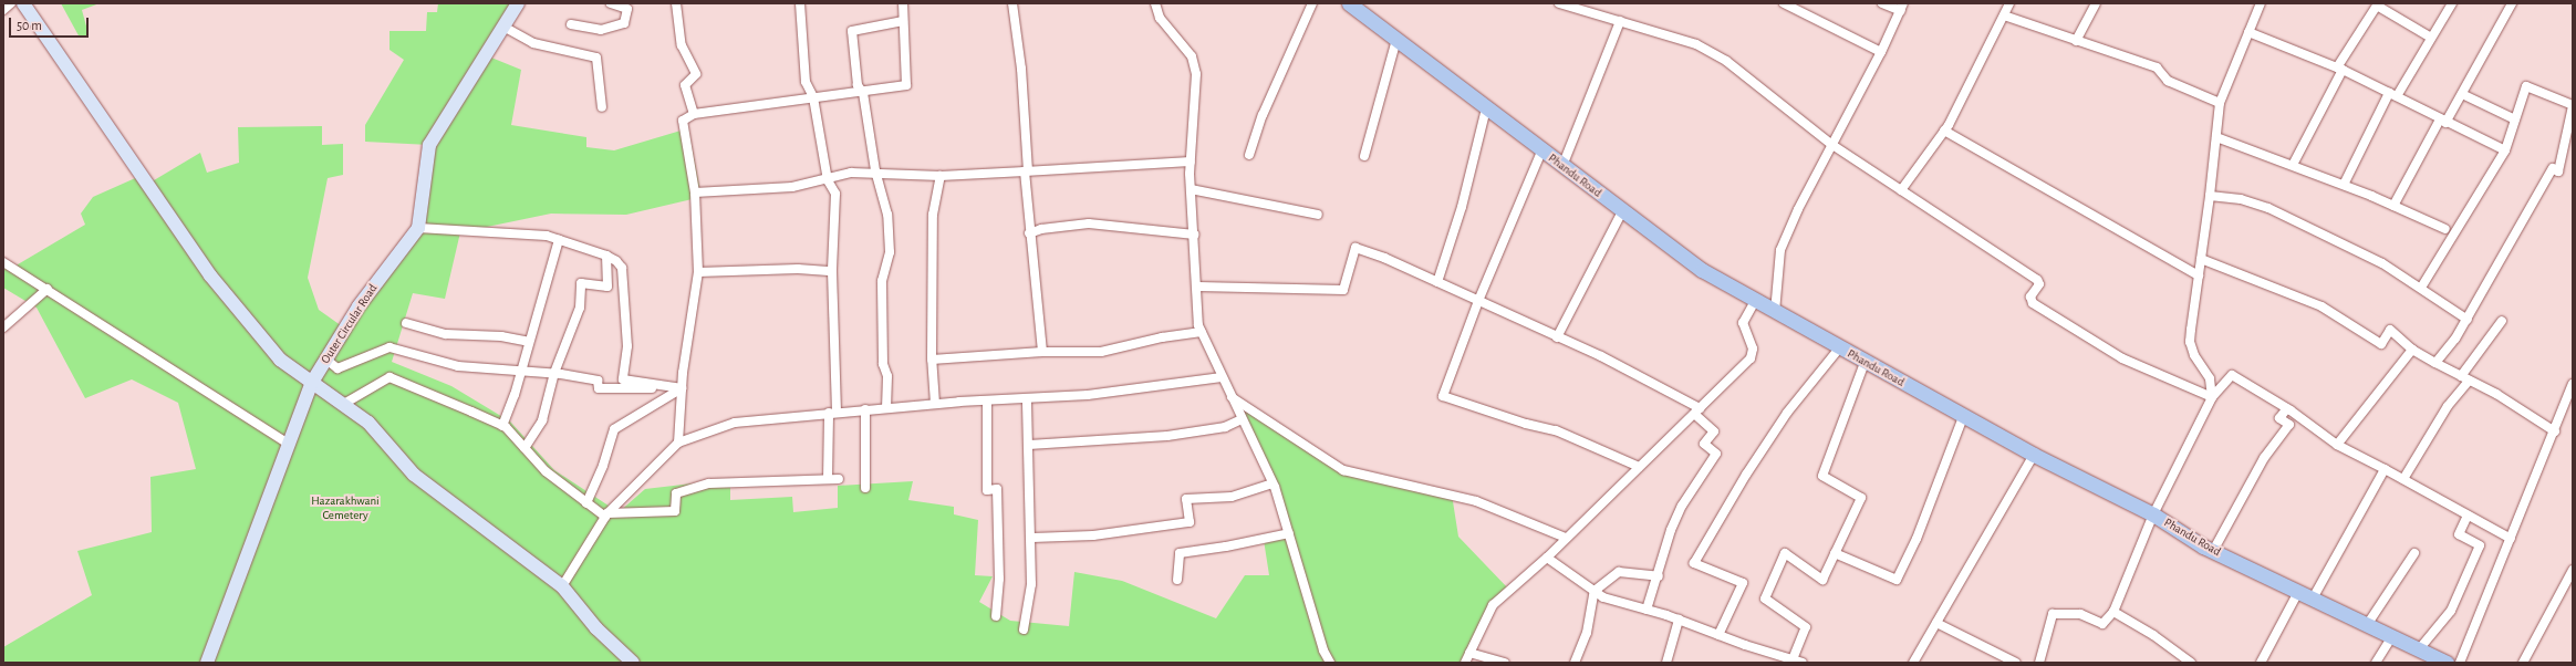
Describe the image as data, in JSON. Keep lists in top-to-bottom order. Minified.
{"streets":{"main road":["Phandu Road","Outer Circular Road"]},"parks":["Hazarakhwani Cemetery"],"scale_bar":"50 m"}
